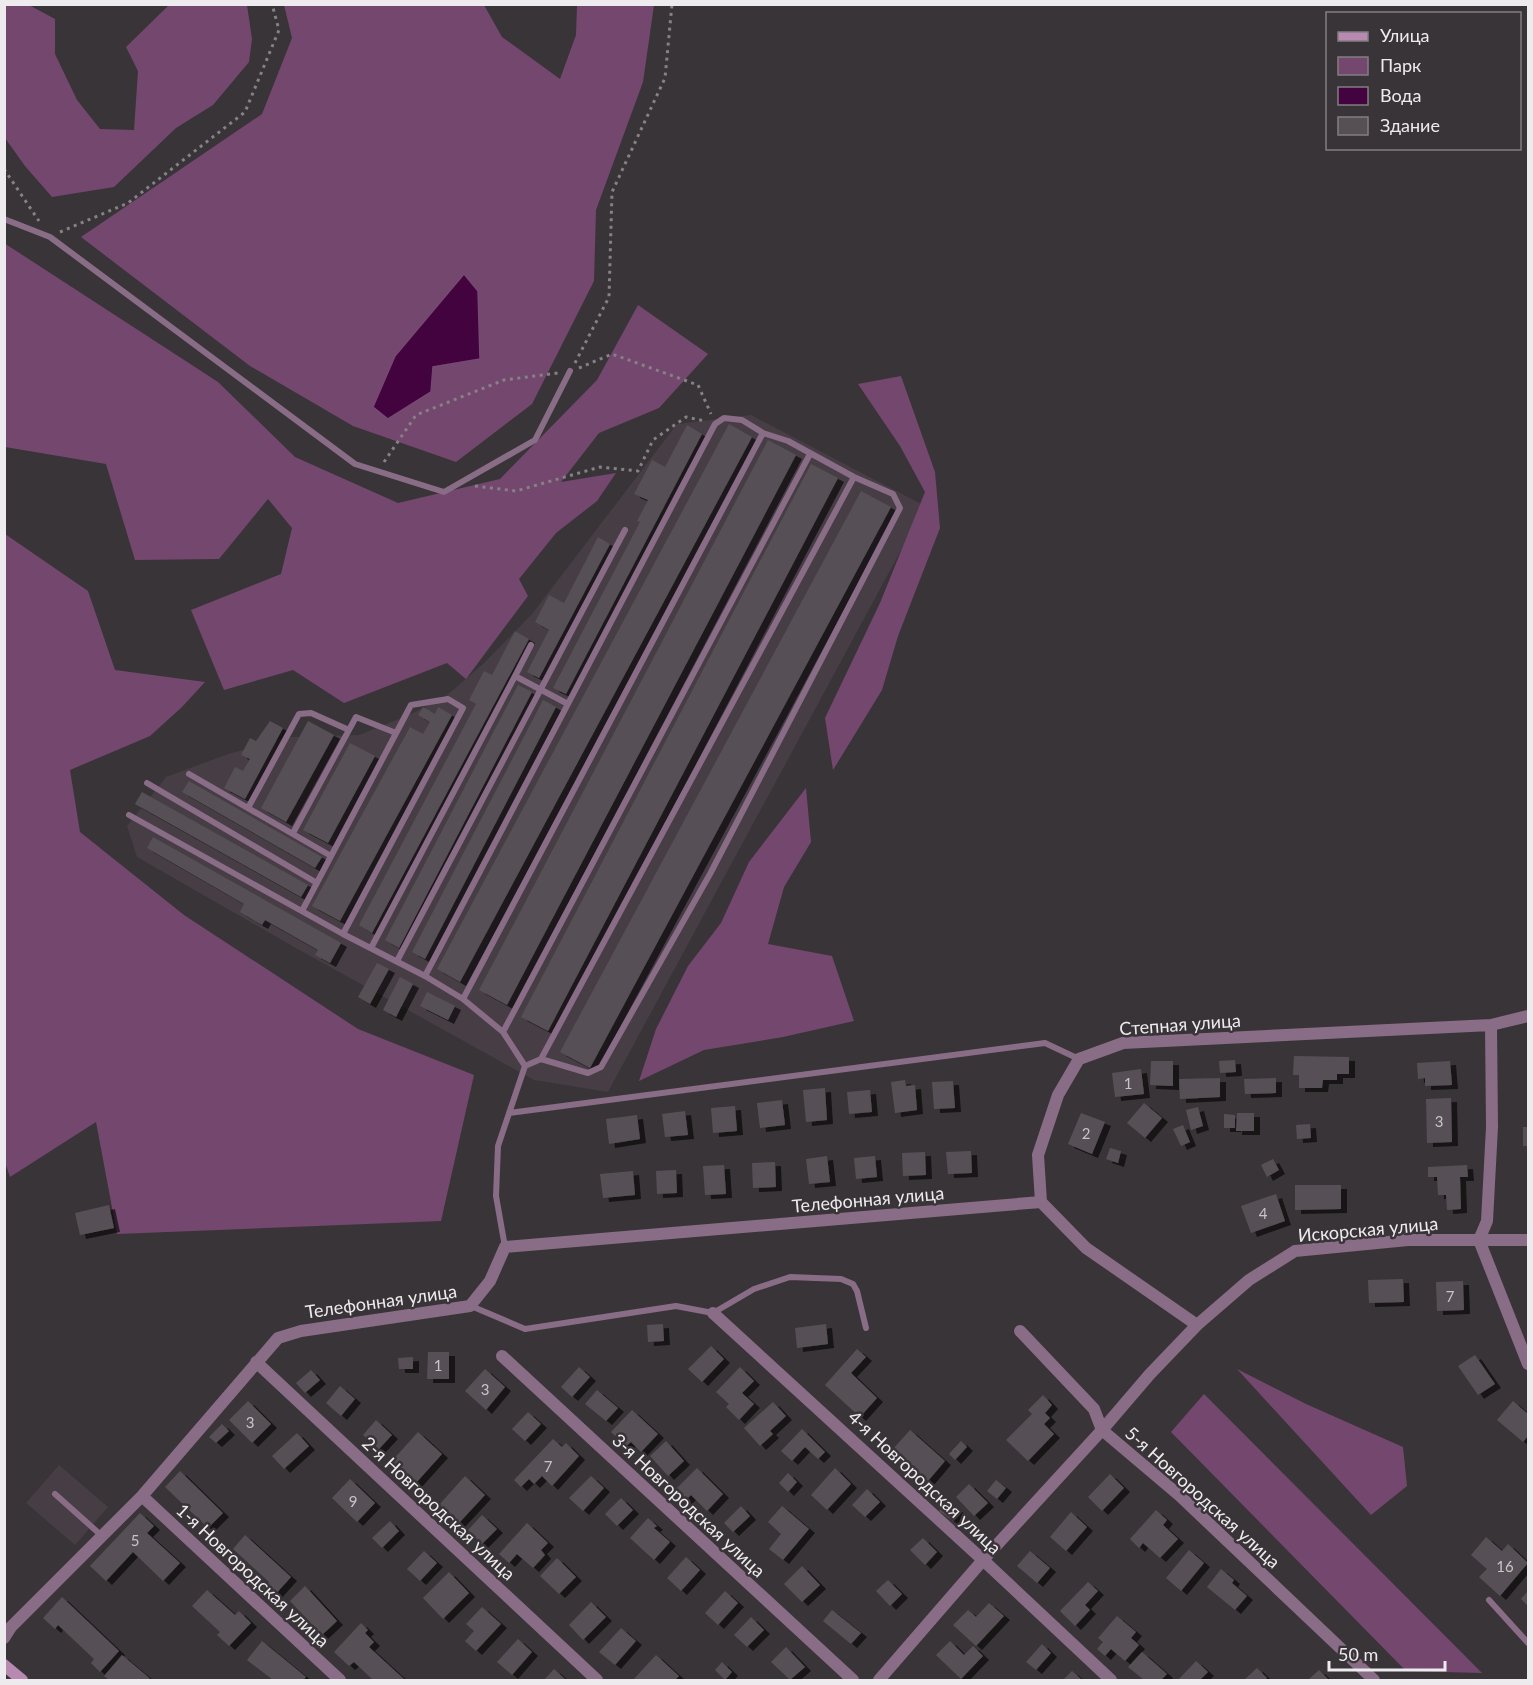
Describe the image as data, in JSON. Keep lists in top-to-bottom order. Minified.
{"streets":{"street":["Степная улица","Телефонная улица","Искорская улица","4-я Новгородская улица","5-я Новгородская улица","3-я Новгородская улица","2-я Новгородская улица","1-я Новгородская улица"]},"crossings":[["Телефонная улица","2-я Новгородская улица"],["Телефонная улица","1-я Новгородская улица"],["Искорская улица","4-я Новгородская улица"],["Искорская улица","5-я Новгородская улица"]],"house_numbers":["1","3","2","4","7","1","3","3","7","9","5","16"],"legend":["Улица","Парк","Вода","Здание"],"scale_bar":"50 m"}
